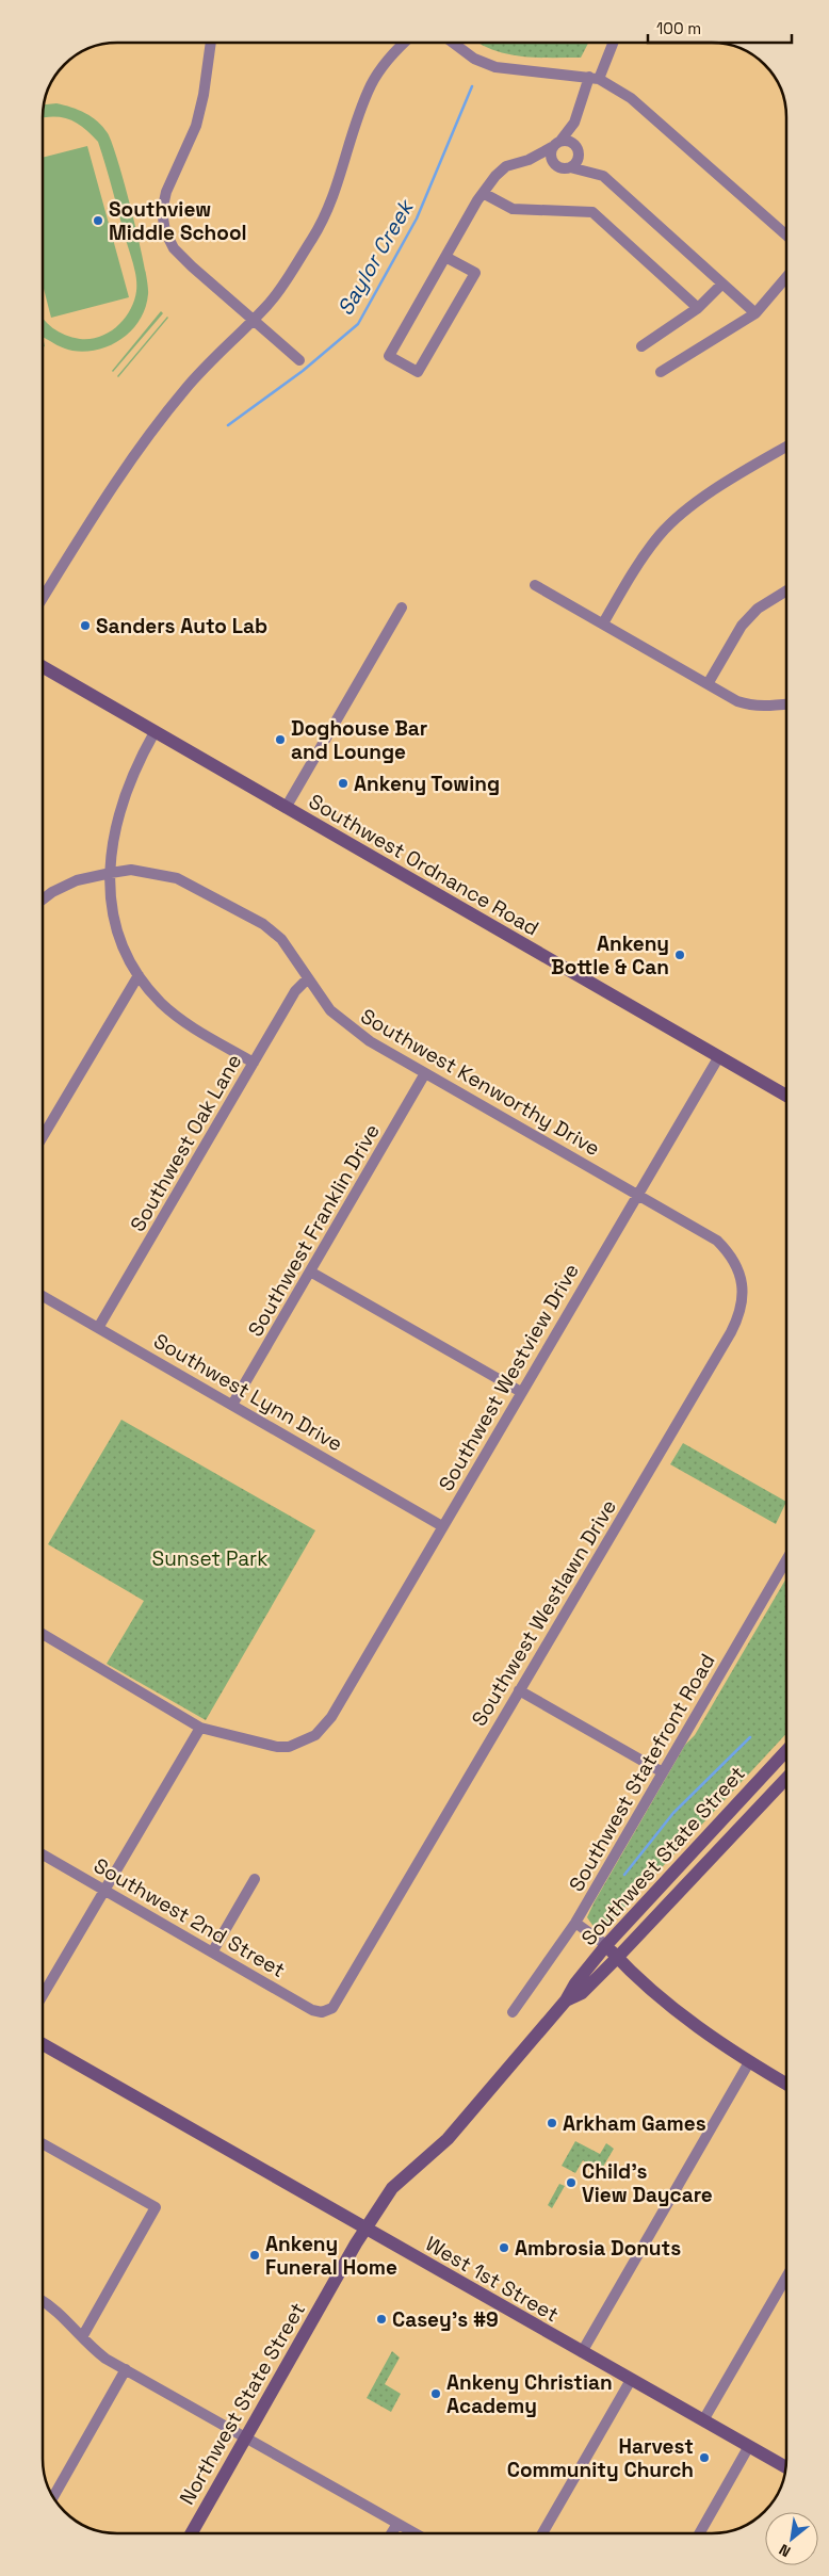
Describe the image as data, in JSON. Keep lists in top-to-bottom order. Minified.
{"streets":{"main road":["Southwest Ordnance Road","Southwest State Street","West 1st Street","Northwest State Street"],"street":["Southwest Kenworthy Drive","Southwest Oak Lane","Southwest Franklin Drive","Southwest Westview Drive","Southwest Lynn Drive","Southwest Westlawn Drive","Southwest Statefront Road","Southwest 2nd Street"]},"crossings":[["Southwest Ordnance Road","Southwest Westview Drive"],["Southwest Kenworthy Drive","Southwest Oak Lane"],["Southwest Kenworthy Drive","Southwest Franklin Drive"],["Southwest Kenworthy Drive","Southwest Westview Drive"],["Southwest Kenworthy Drive","Southwest Westlawn Drive"],["Southwest Oak Lane","Southwest Lynn Drive"],["Southwest Franklin Drive","Southwest Lynn Drive"],["Southwest Westview Drive","Southwest Lynn Drive"],["Southwest Westlawn Drive","Southwest 2nd Street"],["Southwest State Street","West 1st Street"],["Southwest State Street","Northwest State Street"],["West 1st Street","Northwest State Street"]],"water":["Saylor Creek"],"parks":["Sunset Park"],"places":["Southview Middle School","Sanders Auto Lab","Doghouse Bar and Lounge","Ankeny Towing","Ankeny Bottle & Can","Arkham Games","Child's View Daycare","Ambrosia Donuts","Ankeny Funeral Home","Casey's #9","Ankeny Christian Academy","Harvest Community Church"],"scale_bar":"100 m","north":"bottom left"}
